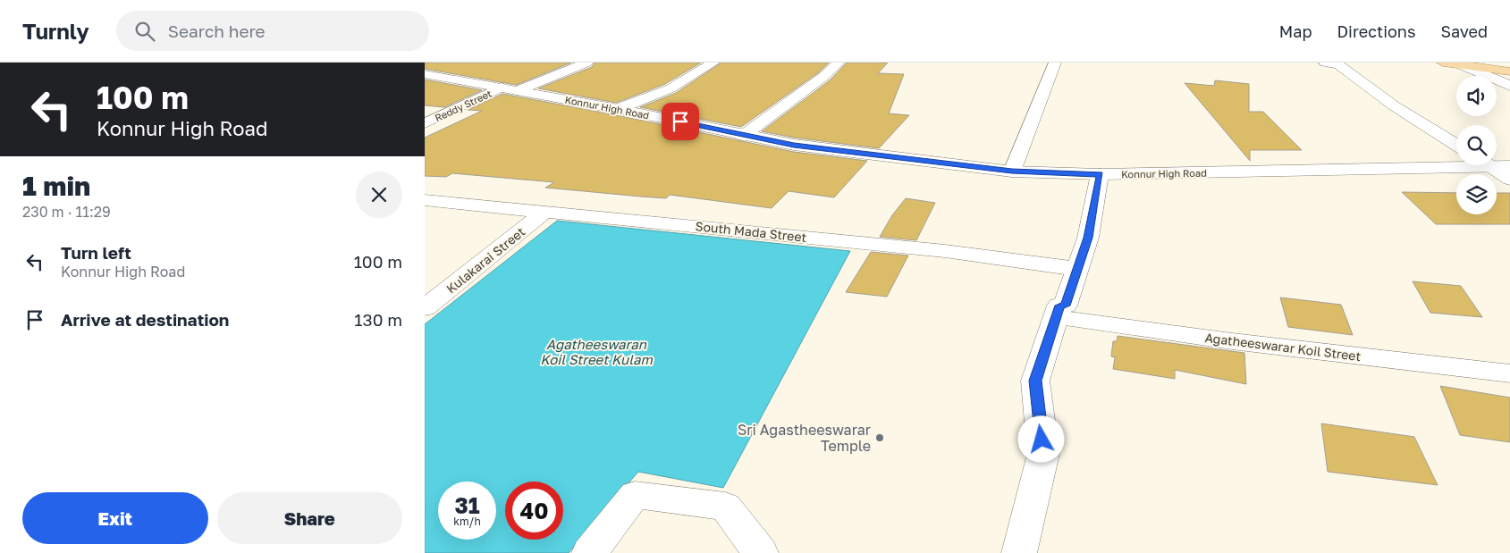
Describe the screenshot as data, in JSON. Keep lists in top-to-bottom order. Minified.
{"streets":{"street":["Reddy Street","Konnur High Road","South Mada Street","Kulakarai Street","Agatheeswarar Koil Street"]},"crossings":[["Reddy Street","Konnur High Road"],["South Mada Street","Kulakarai Street"]],"water":["Agatheeswaran Koil Street Kulam"],"places":["Sri Agastheeswarar Temple"],"page":{"header":"Turnly","search":"Search here","nav":["Map","Directions","Saved"],"turn":["100 m","Konnur High Road"],"heading":["1 min","230 m · 11:29"],"list":[{"name":"Turn left","note":"Konnur High Road","value":"100 m"},{"name":"Arrive at destination","value":"130 m"}],"speed":"31 km/h","limit":"40","buttons":["Exit","Share"]}}
